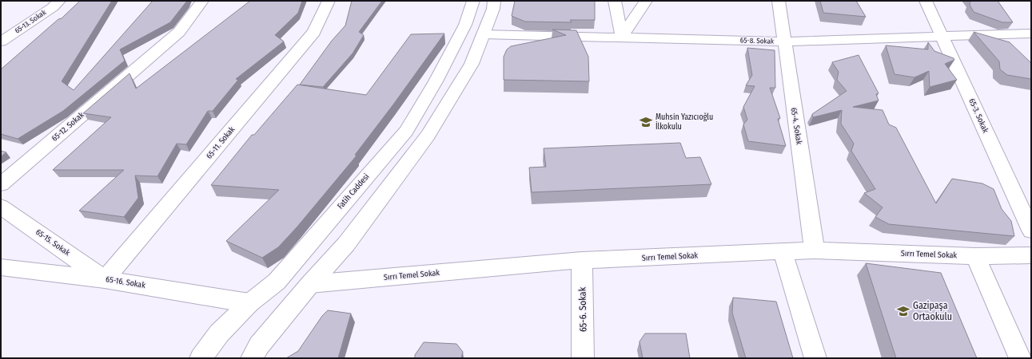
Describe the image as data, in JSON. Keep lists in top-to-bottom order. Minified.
{"streets":{"street":["65-13. Sokak","65-8. Sokak","65-3. Sokak","65-4. Sokak","65-12. Sokak","65-11. Sokak","Fatih Caddesi","65-15. Sokak","Sırrı Temel Sokak","65-16. Sokak","65-6. Sokak"]},"crossings":[["65-8. Sokak","65-3. Sokak"],["65-8. Sokak","65-4. Sokak"],["65-4. Sokak","Sırrı Temel Sokak"],["65-11. Sokak","65-15. Sokak"],["65-11. Sokak","65-16. Sokak"],["Fatih Caddesi","65-16. Sokak"],["65-15. Sokak","65-16. Sokak"],["Sırrı Temel Sokak","65-6. Sokak"]],"places":{"school or university":["Muhsin Yazıcıoğlu İlkokulu","Gazipaşa Ortaokulu"]}}
